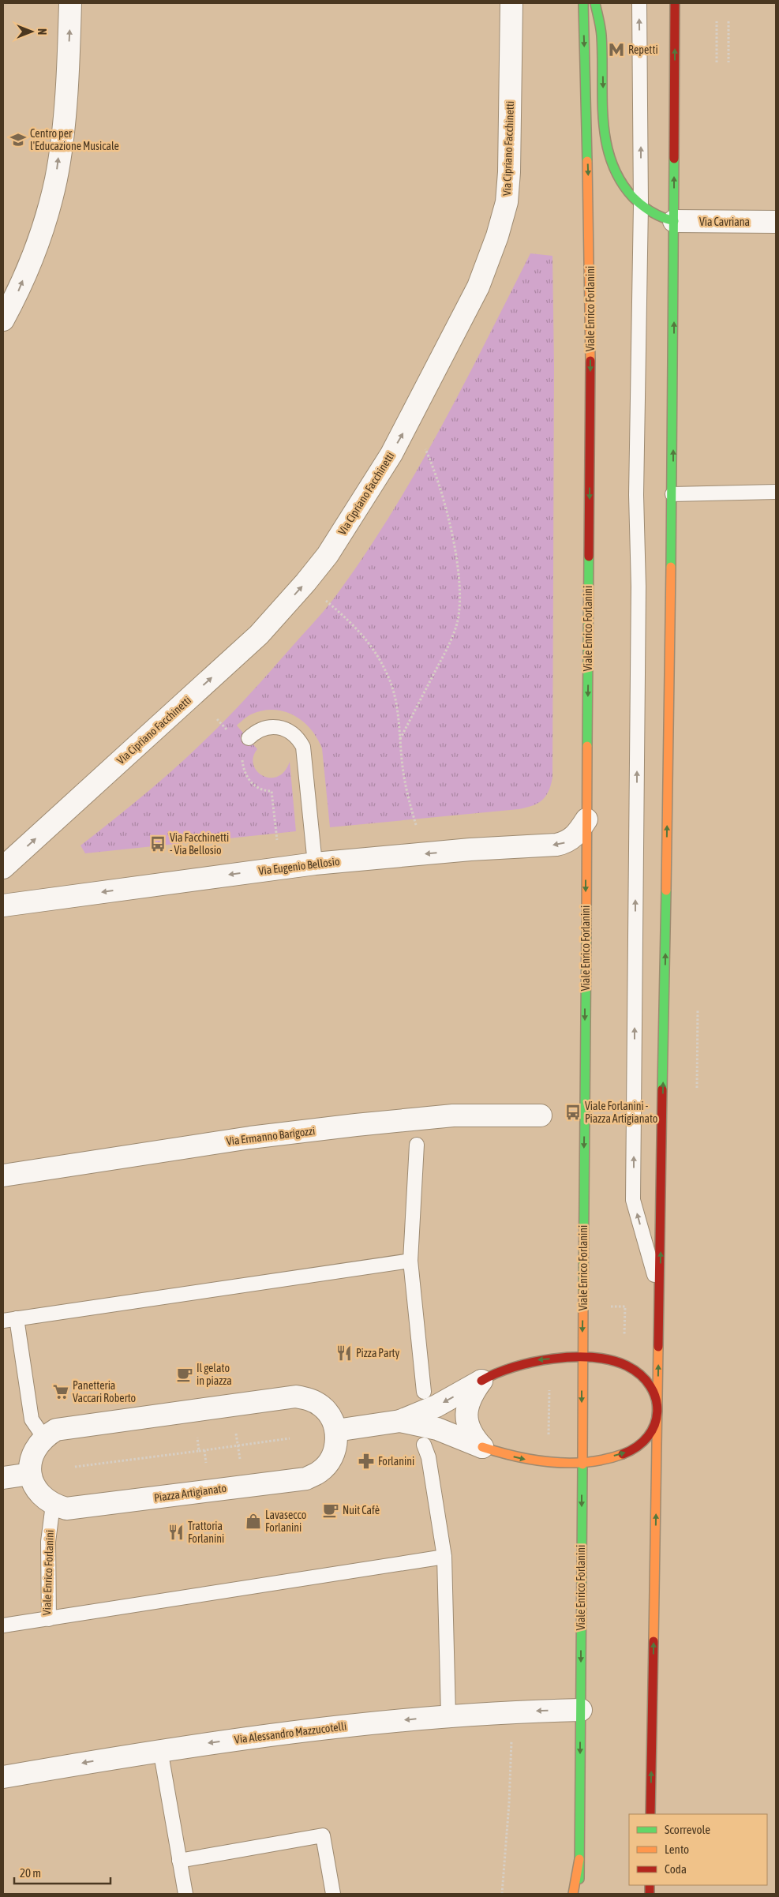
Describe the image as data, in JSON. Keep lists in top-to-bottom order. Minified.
{"streets":{"main road":["Viale Enrico Forlanini"],"street":["Via Cipriano Facchinetti","Via Cavriana","Via Eugenio Bellosio","Via Ermanno Barigozzi","Piazza Artigianato","Via Alessandro Mazzucotelli"]},"crossings":[["Viale Enrico Forlanini","Via Eugenio Bellosio"],["Viale Enrico Forlanini","Piazza Artigianato"],["Viale Enrico Forlanini","Via Alessandro Mazzucotelli"]],"one_way":["Via Cipriano Facchinetti","Via Eugenio Bellosio","Via Alessandro Mazzucotelli"],"places":{"metro station":["Repetti"],"school or university":["Centro per l'Educazione Musicale"],"bus stop":["Via Facchinetti - Via Bellosio","Viale Forlanini - Piazza Artigianato"],"restaurant":["Pizza Party","Trattoria Forlanini"],"cafe":["Il gelato in piazza","Nuit Cafè"],"supermarket":["Panetteria Vaccari Roberto"],"pharmacy":["Forlanini"],"shop":["Lavasecco Forlanini"]},"legend":["Scorrevole","Lento","Coda"],"scale_bar":"20 m","north":"right"}
